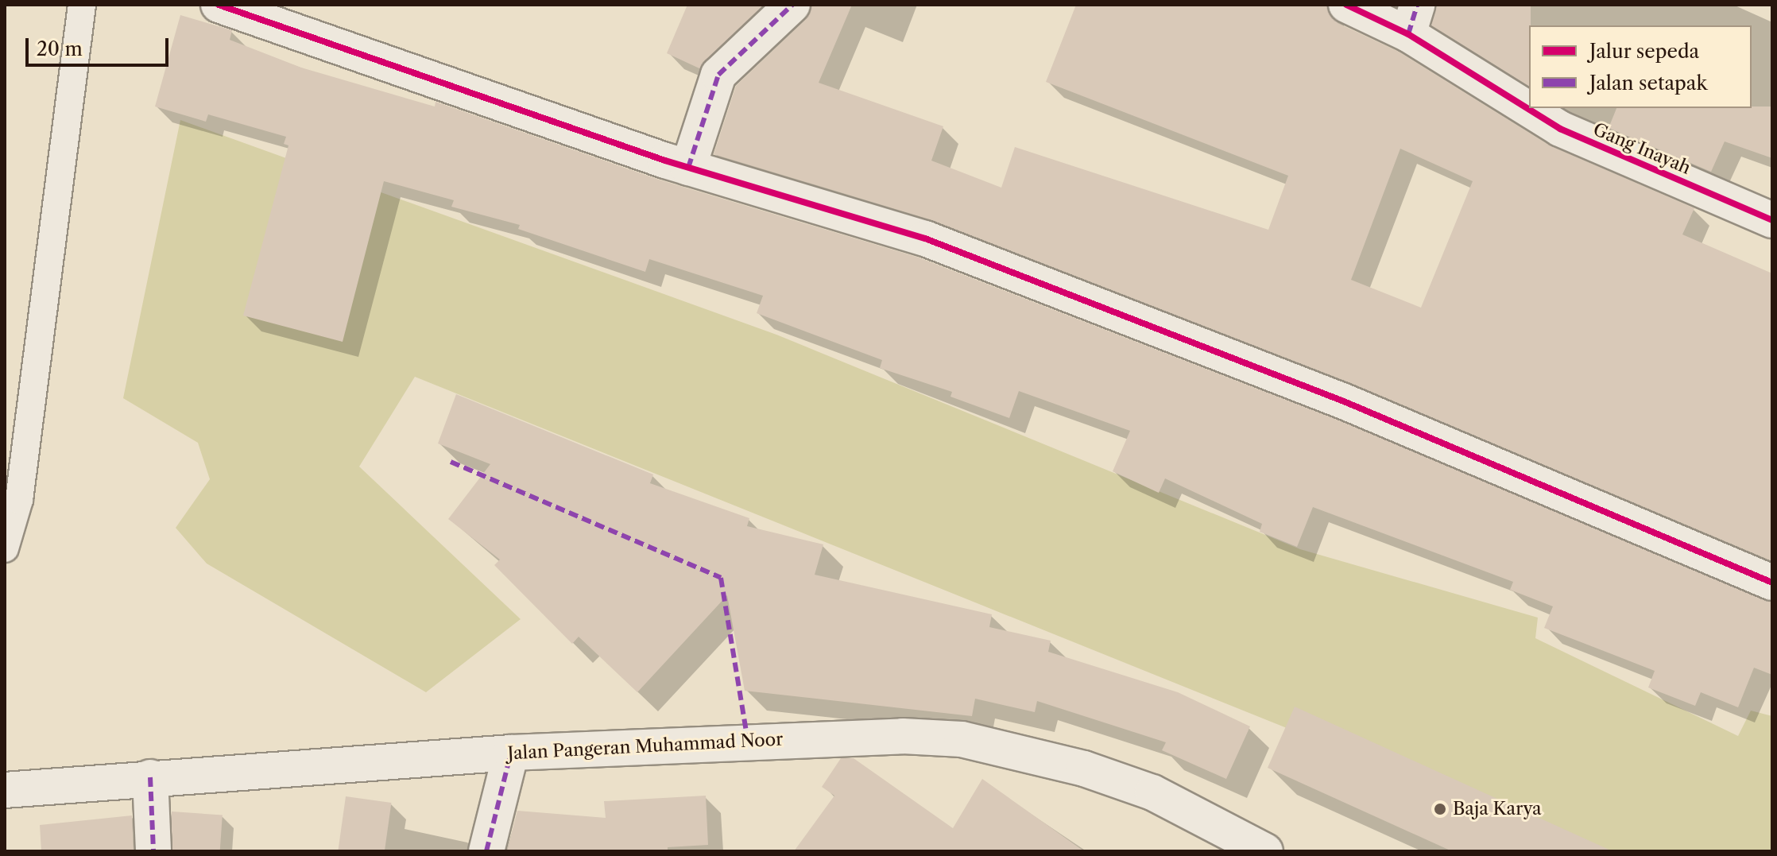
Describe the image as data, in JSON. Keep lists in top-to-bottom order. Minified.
{"streets":{"street":["Gang Inayah","Jalan Pangeran Muhammad Noor"]},"places":["Baja Karya"],"legend":["Jalur sepeda","Jalan setapak"],"scale_bar":"20 m"}
